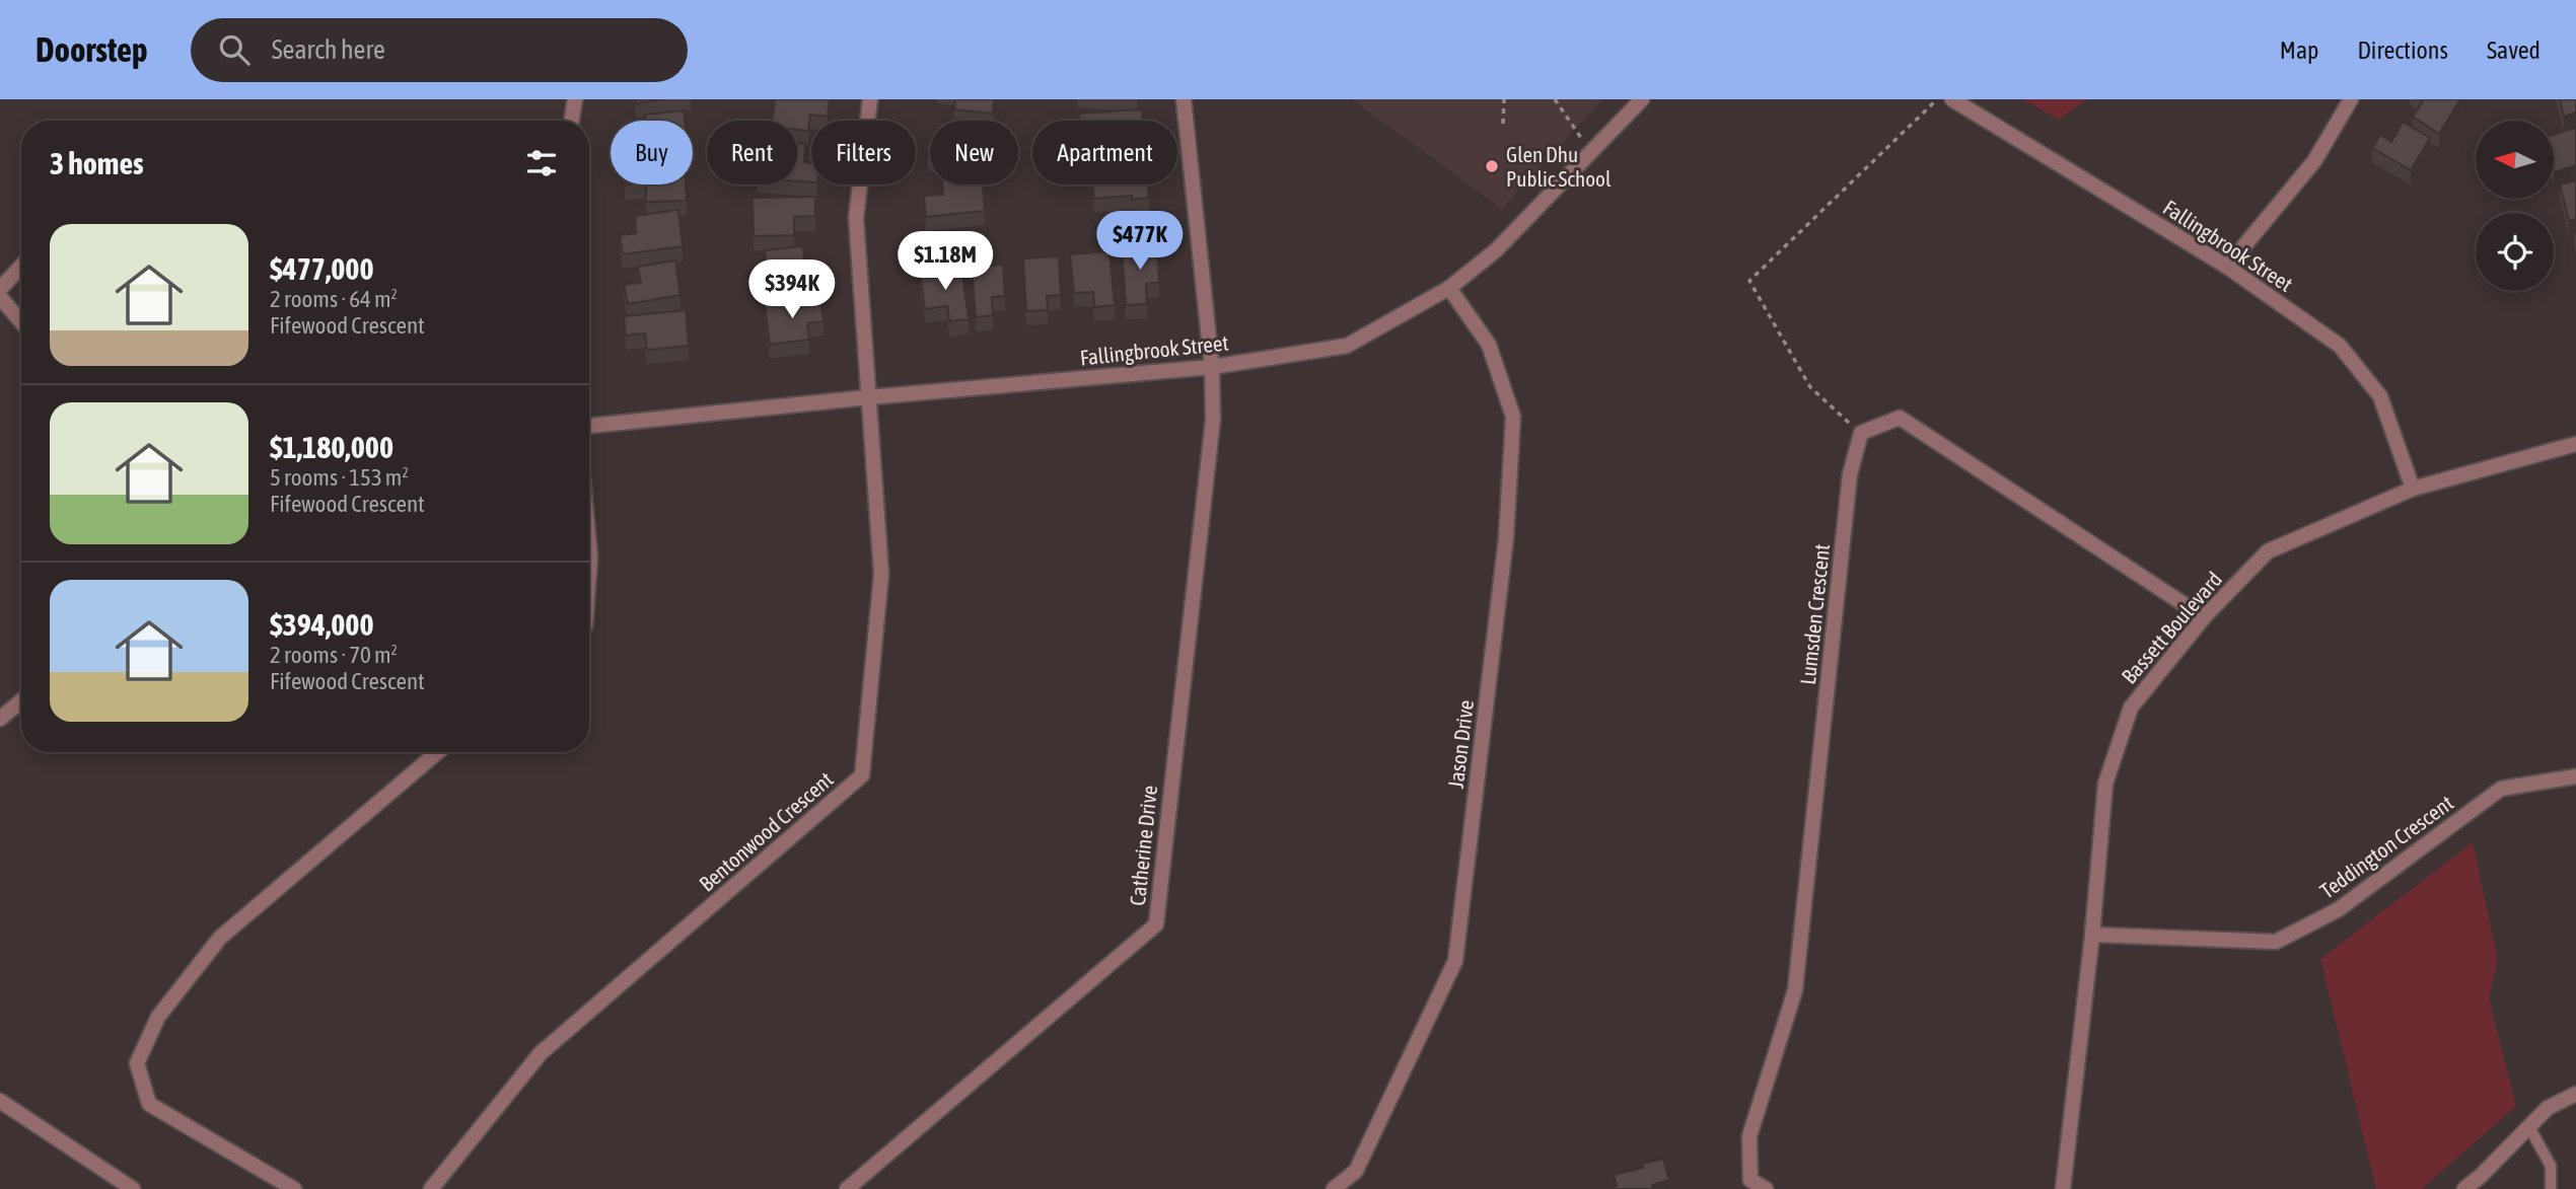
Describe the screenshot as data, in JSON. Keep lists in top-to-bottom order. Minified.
{"streets":{"street":["Fallingbrook Street","Lumsden Crescent","Bassett Boulevard","Jason Drive","Bentonwood Crescent","Catherine Drive","Teddington Crescent"]},"crossings":[["Fallingbrook Street","Bassett Boulevard"],["Fallingbrook Street","Jason Drive"],["Fallingbrook Street","Bentonwood Crescent"],["Fallingbrook Street","Catherine Drive"],["Bassett Boulevard","Teddington Crescent"]],"places":["Glen Dhu Public School"],"north":"left","page":{"header":"Doorstep","search":"Search here","nav":["Map","Directions","Saved"],"chip":["Buy","Rent","Filters","New","Apartment"],"heading":"3 homes","list":[{"name":"$477,000","note":"2 rooms · 64 m² · Fifewood Crescent"},{"name":"$1,180,000","note":"5 rooms · 153 m² · Fifewood Crescent"},{"name":"$394,000","note":"2 rooms · 70 m² · Fifewood Crescent"}],"price":["$477K","$1.18M","$394K"]}}
